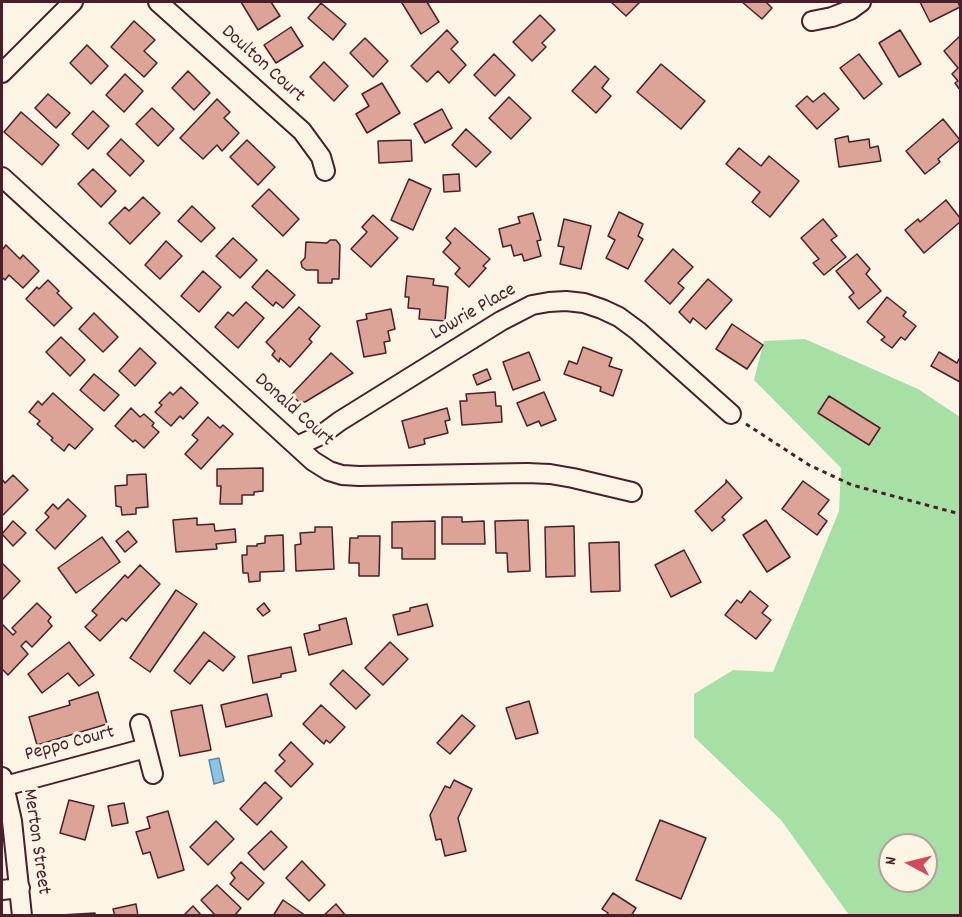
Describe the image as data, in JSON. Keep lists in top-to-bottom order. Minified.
{"streets":{"street":["Doulton Court","Lowrie Place","Donald Court","Peppo Court","Merton Street"]},"crossings":[["Lowrie Place","Donald Court"],["Peppo Court","Merton Street"]],"north":"left"}
